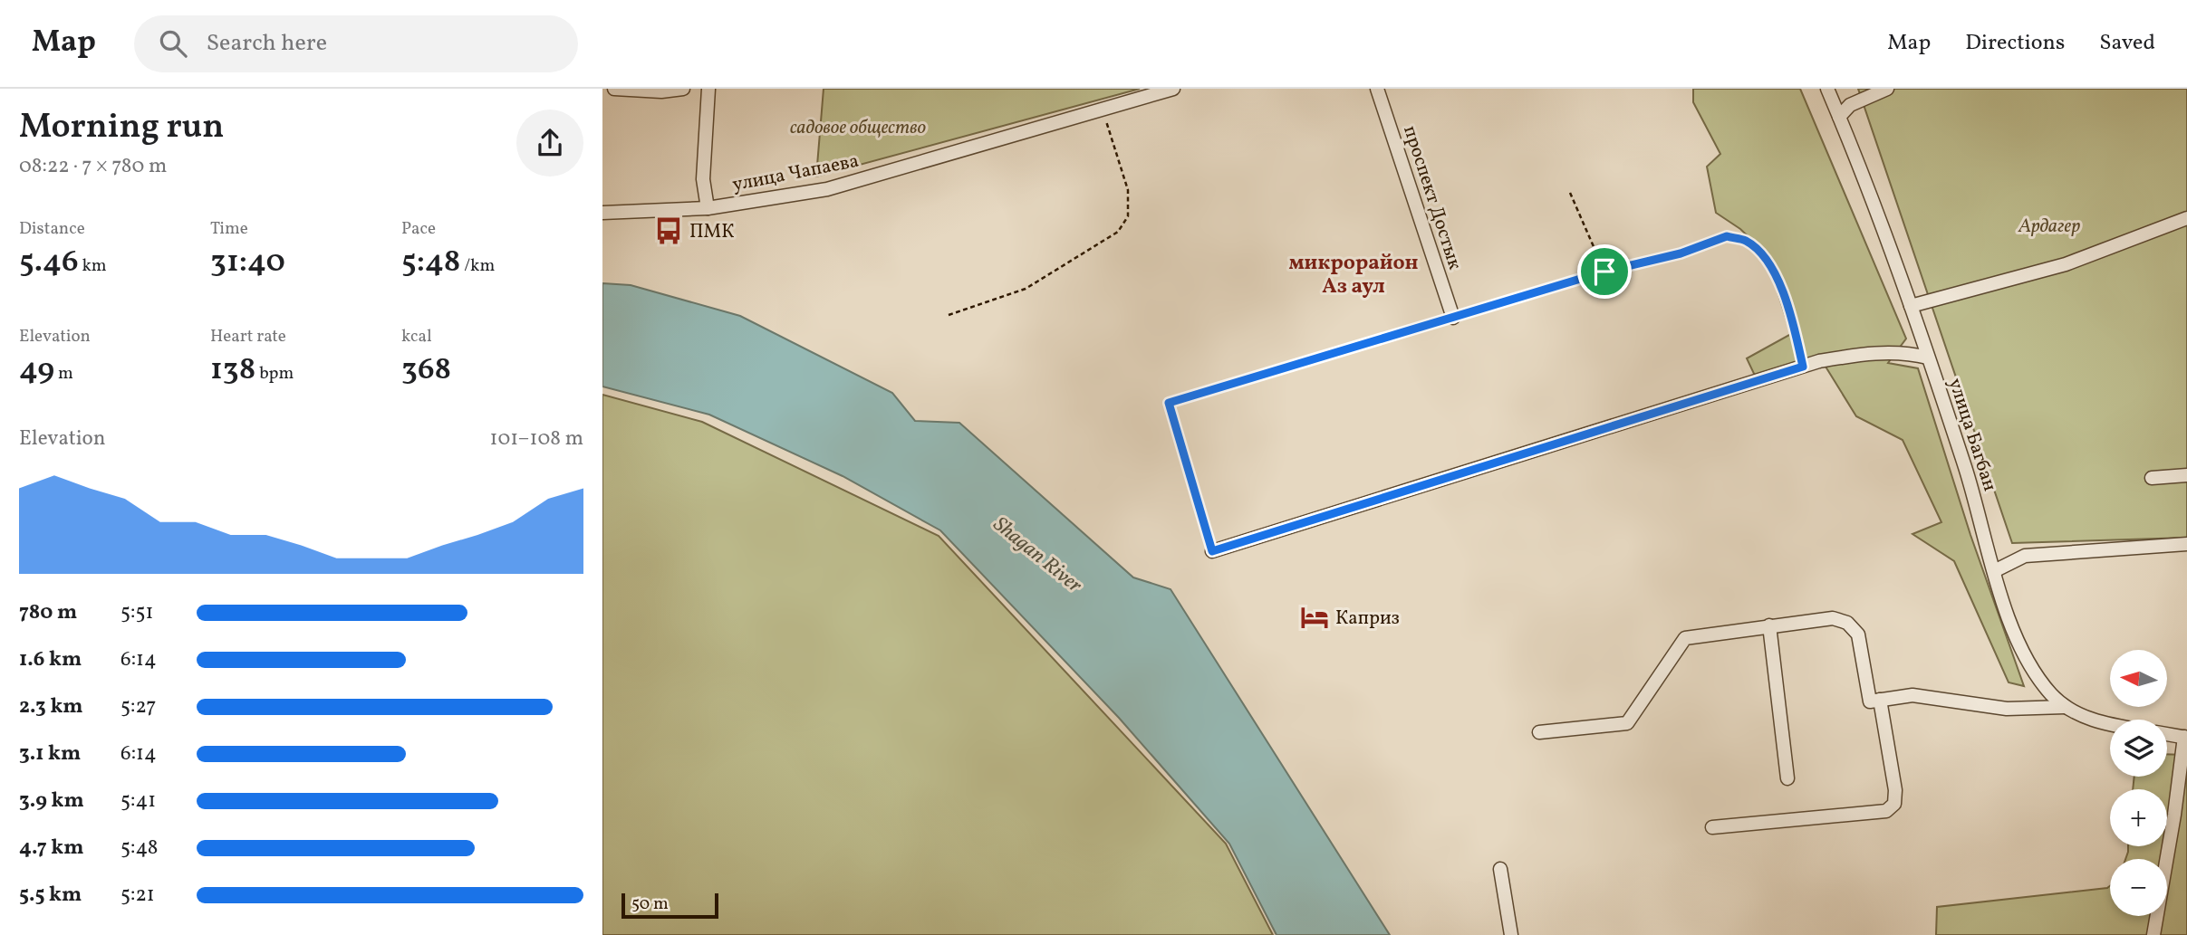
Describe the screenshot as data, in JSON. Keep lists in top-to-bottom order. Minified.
{"streets":{"street":["улица Чапаева","проспект Достык","улица Багбан"]},"districts":["микрорайон Аз аул"],"water":["Shagan River"],"parks":["садовое общество","Ардагер"],"places":{"bus stop":["ПМК"],"hotel":["Каприз"]},"scale_bar":"50 m","north":"left","page":{"header":"Map","search":"Search here","nav":["Map","Directions","Saved"],"heading":["Morning run","08:22 · 7 × 780 m"],"stats":[["Distance","5.46 km"],["Time","31:40"],["Pace","5:48 /km"],["Elevation","49 m"],["Heart rate","138 bpm"],["kcal","368"]],"chart":["Elevation","101–108 m"],"list":[{"name":"780 m","note":"5:51"},{"name":"1.6 km","note":"6:14"},{"name":"2.3 km","note":"5:27"},{"name":"3.1 km","note":"6:14"},{"name":"3.9 km","note":"5:41"},{"name":"4.7 km","note":"5:48"},{"name":"5.5 km","note":"5:21"}],"map_buttons":["+","−"],"scale":"50 m"}}
